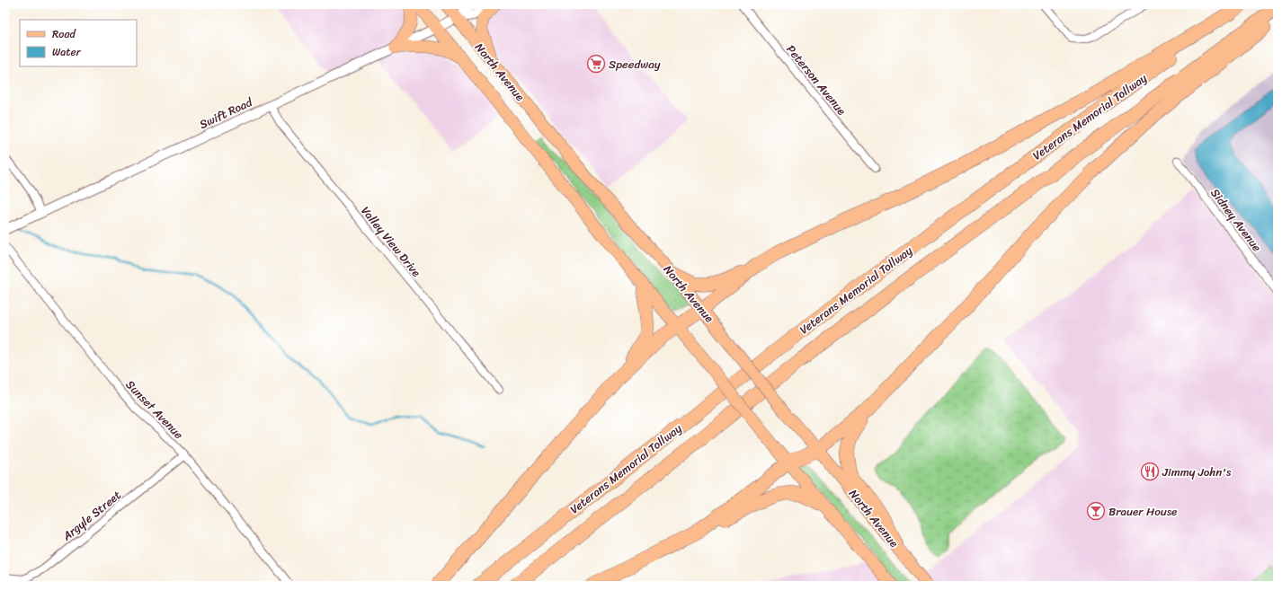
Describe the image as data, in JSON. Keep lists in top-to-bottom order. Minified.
{"streets":{"highway":["Veterans Memorial Tollway"],"main road":["North Avenue"],"street":["Peterson Avenue","Swift Road","Sidney Avenue","Valley View Drive","Sunset Avenue","Argyle Street"]},"crossings":[["North Avenue","Swift Road"],["Swift Road","Valley View Drive"],["Sunset Avenue","Argyle Street"]],"places":{"supermarket":["Speedway"],"restaurant":["Jimmy John's"],"bar":["Brauer House"]},"legend":["Road","Water"]}
